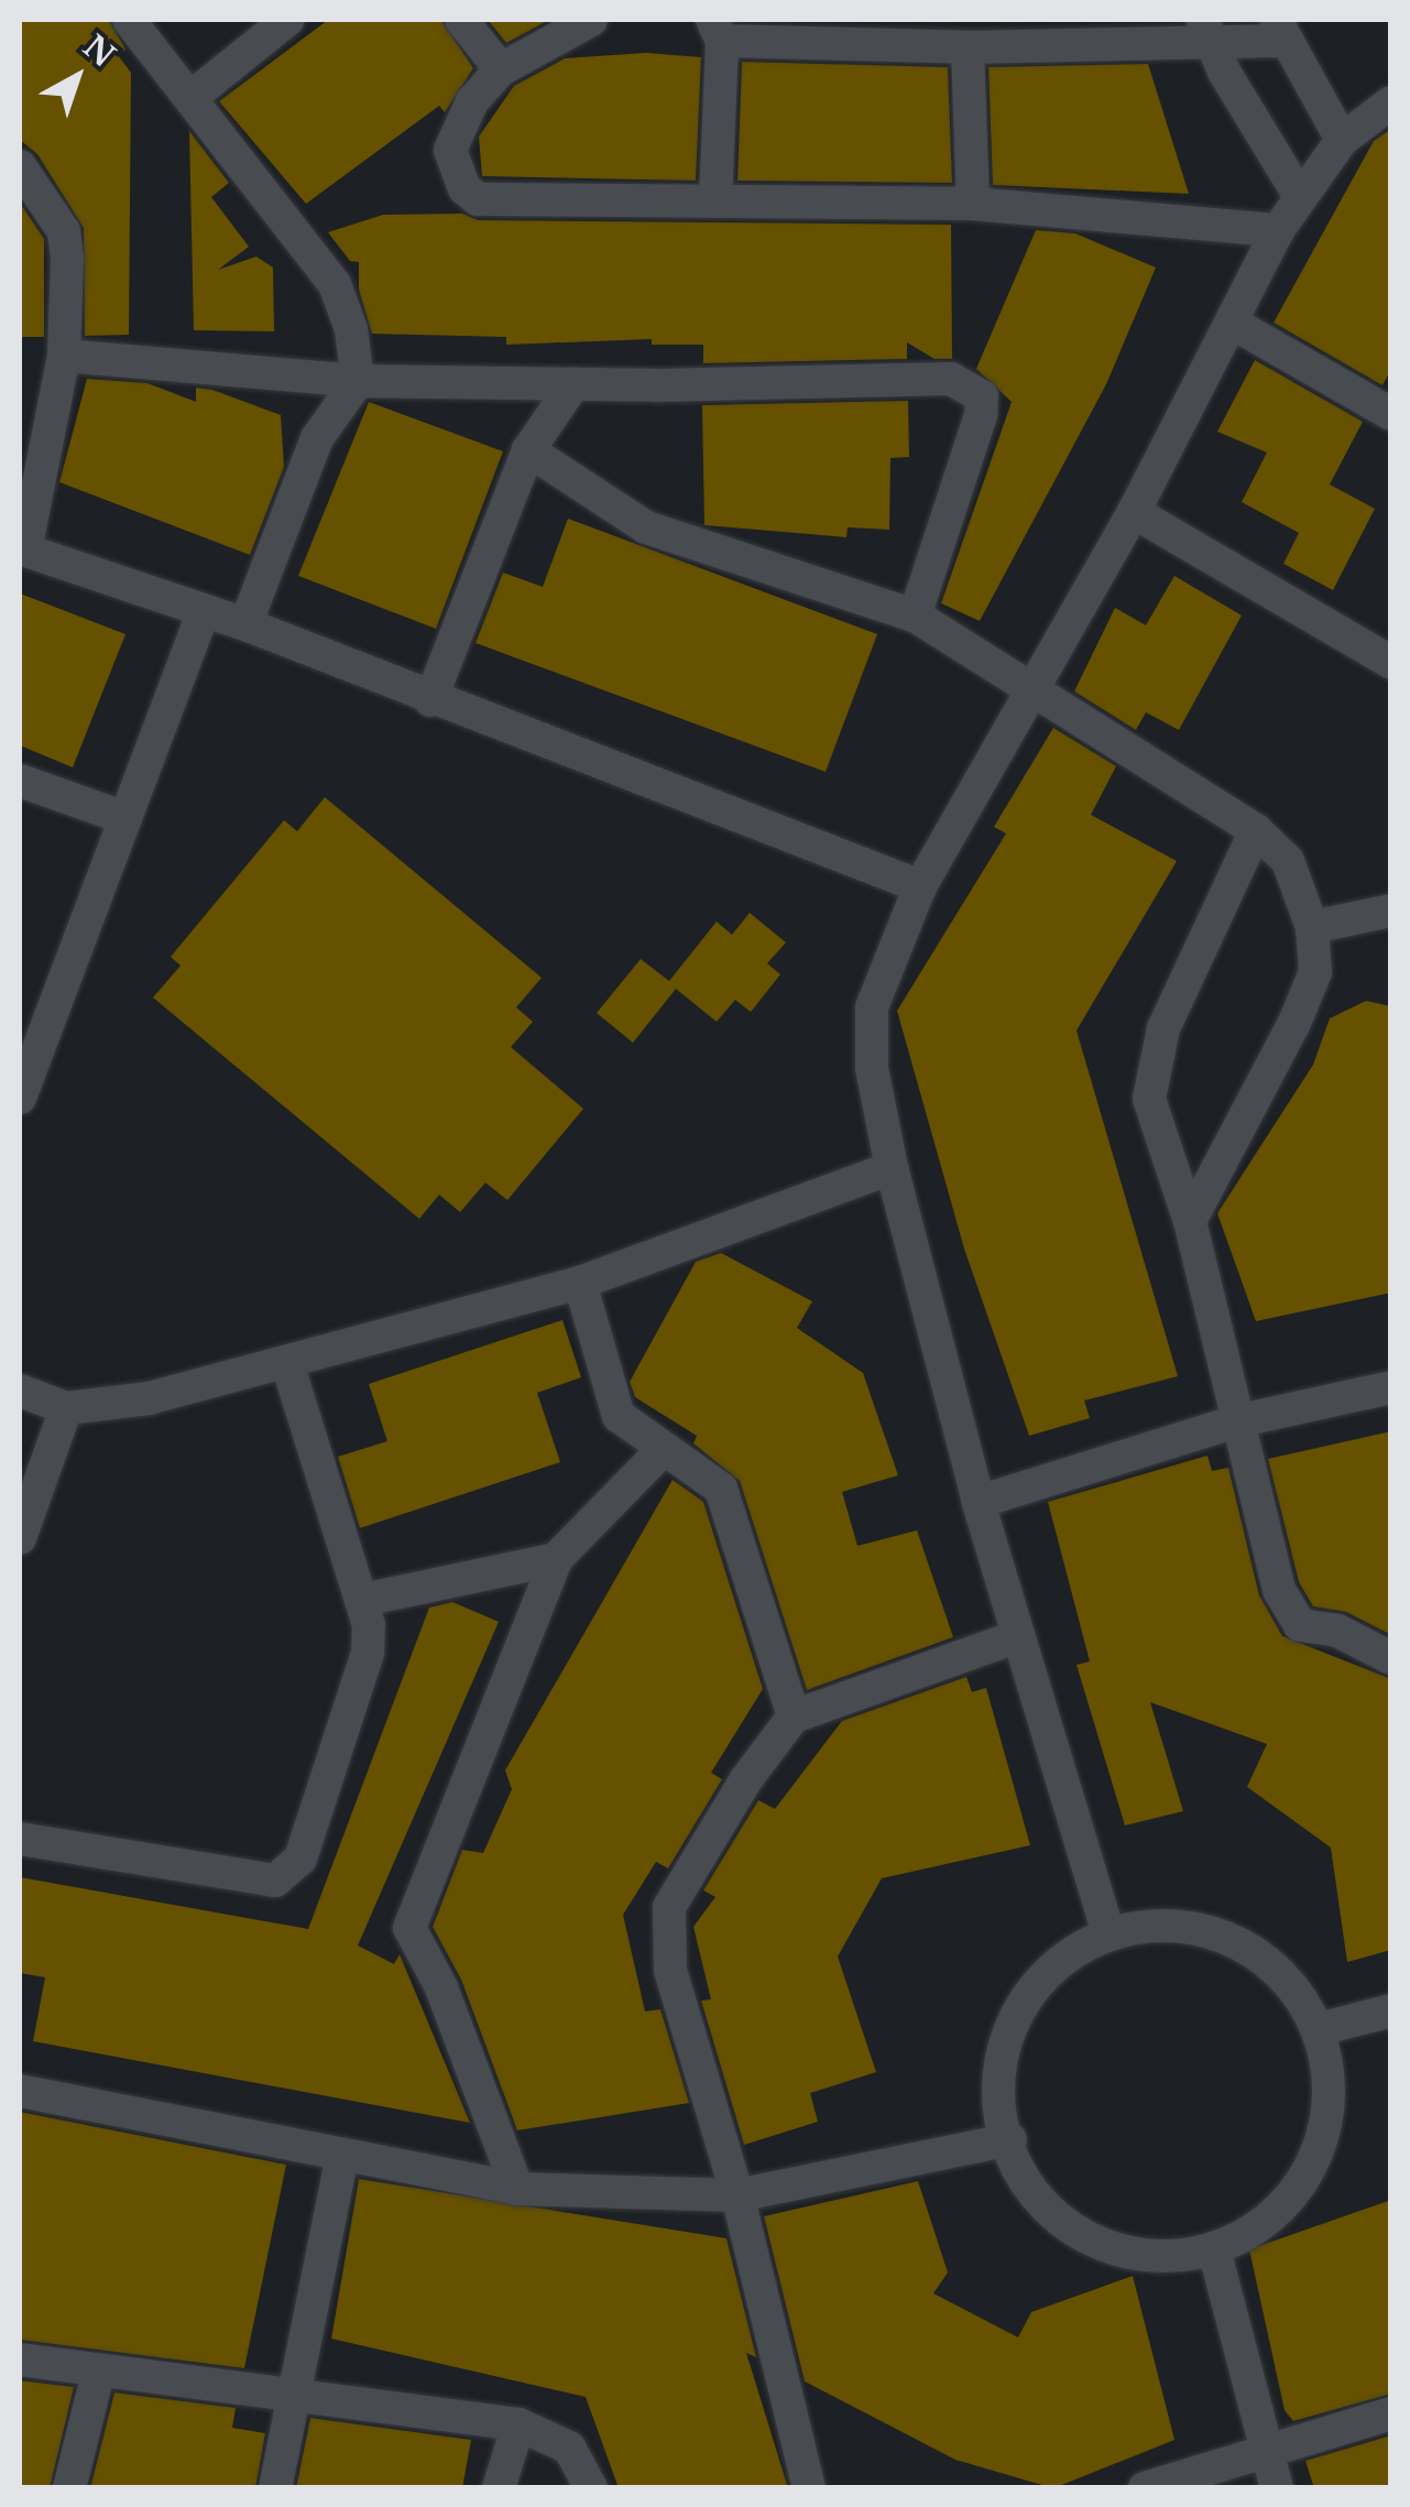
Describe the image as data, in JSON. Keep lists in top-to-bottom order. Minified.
{"north":"top right"}
